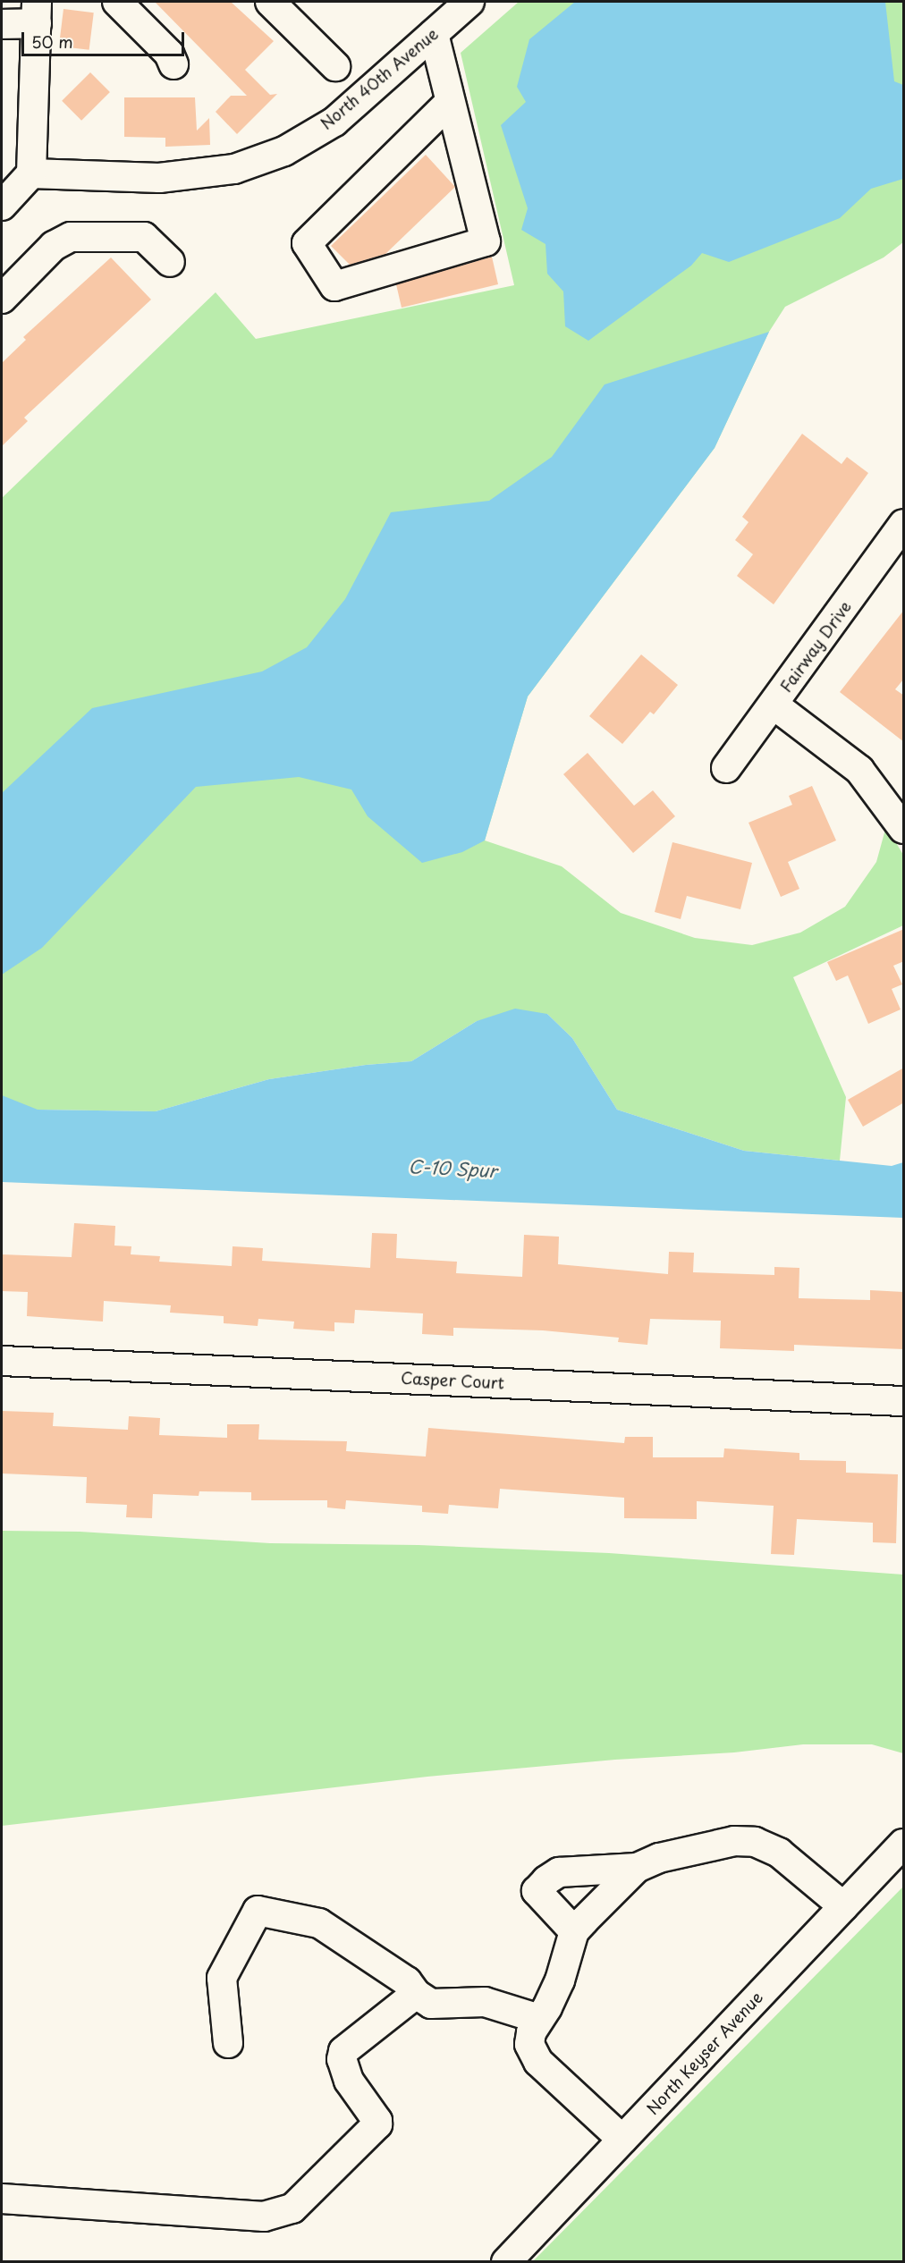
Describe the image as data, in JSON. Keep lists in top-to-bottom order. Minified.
{"streets":{"street":["North 40th Avenue","Fairway Drive","Casper Court","North Keyser Avenue"]},"water":["C-10 Spur"],"scale_bar":"50 m"}
